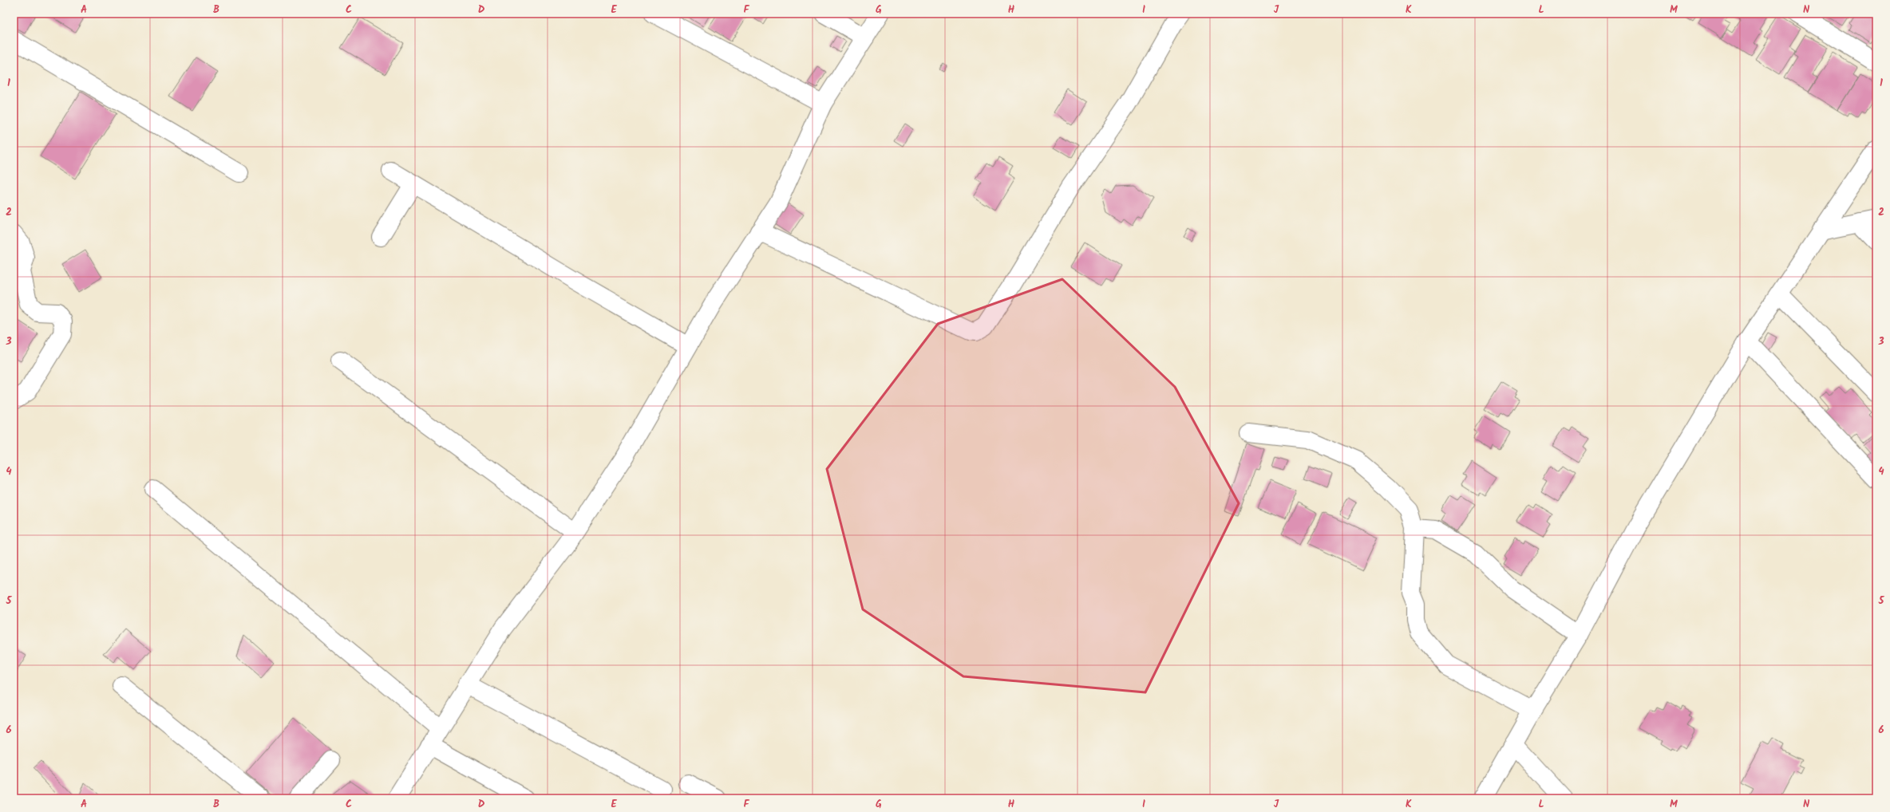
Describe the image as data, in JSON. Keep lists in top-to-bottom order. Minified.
{"grid":{"columns":["A","B","C","D","E","F","G","H","I","J","K","L","M","N"],"rows":["1","2","3","4","5","6"]}}
